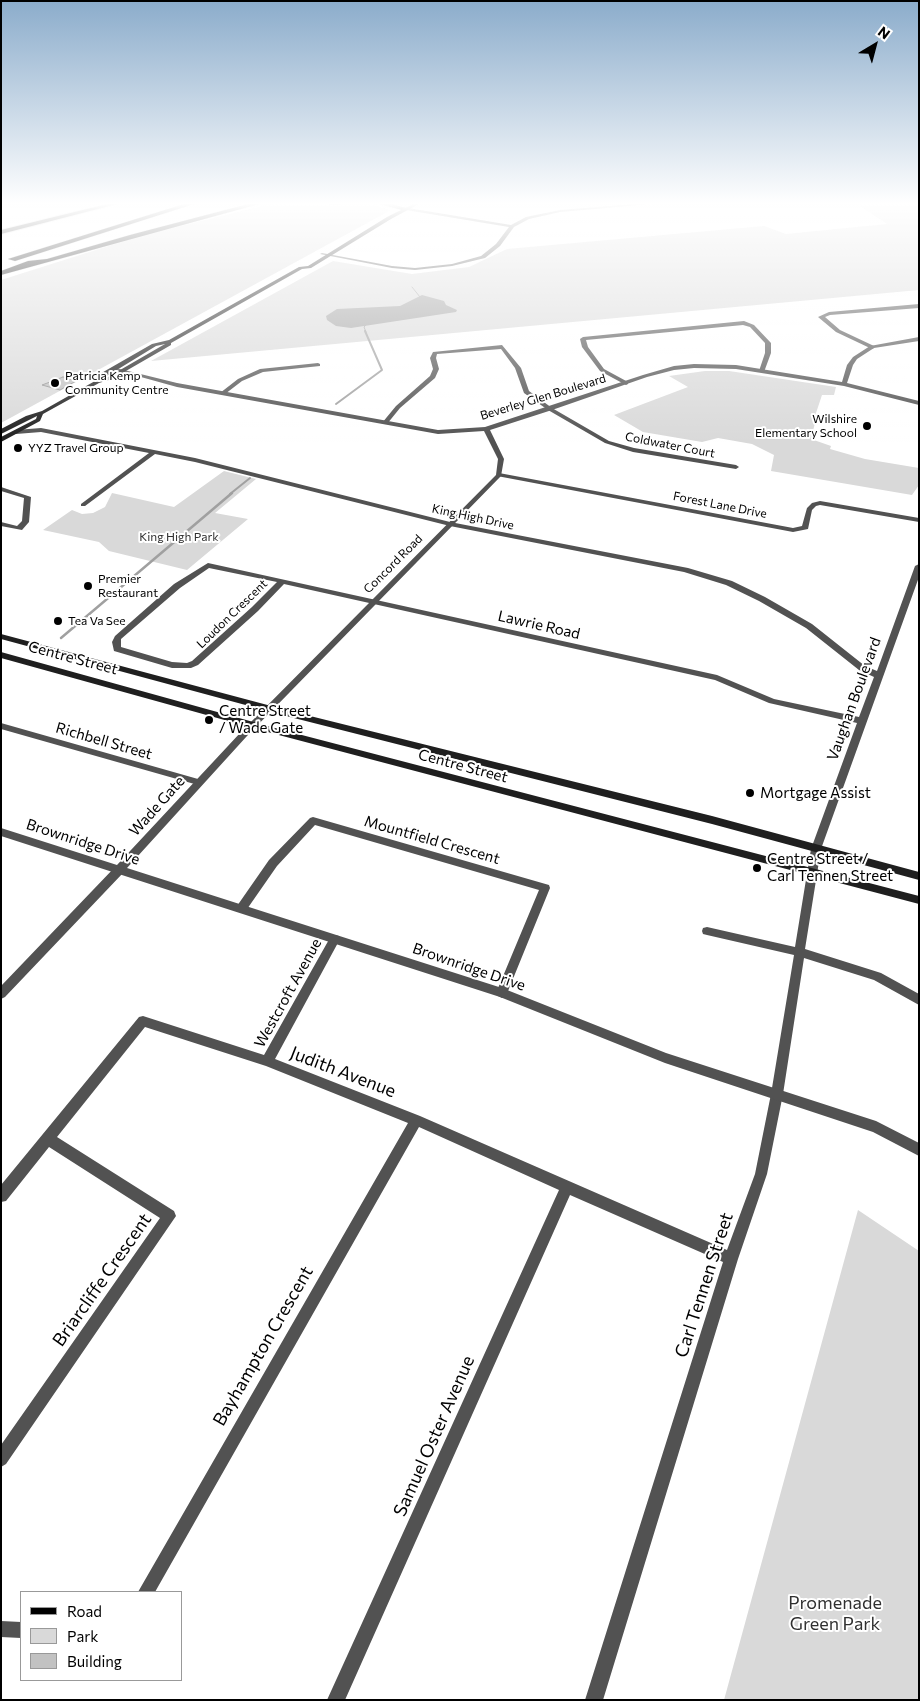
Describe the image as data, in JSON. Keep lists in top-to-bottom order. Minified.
{"streets":{"main road":["Centre Street"],"street":["Beverley Glen Boulevard","Coldwater Court","Forest Lane Drive","King High Drive","Concord Road","Loudon Crescent","Lawrie Road","Vaughan Boulevard","Richbell Street","Wade Gate","Mountfield Crescent","Brownridge Drive","Westcroft Avenue","Judith Avenue","Briarcliffe Crescent","Carl Tennen Street","Bayhampton Crescent","Samuel Oster Avenue"]},"crossings":[["Beverley Glen Boulevard","Coldwater Court"],["Forest Lane Drive","Concord Road"],["King High Drive","Concord Road"],["King High Drive","Vaughan Boulevard"],["Concord Road","Lawrie Road"],["Concord Road","Centre Street"],["Concord Road","Wade Gate"],["Loudon Crescent","Lawrie Road"],["Lawrie Road","Vaughan Boulevard"],["Centre Street","Vaughan Boulevard"],["Centre Street","Wade Gate"],["Centre Street","Carl Tennen Street"],["Vaughan Boulevard","Carl Tennen Street"],["Richbell Street","Wade Gate"],["Wade Gate","Brownridge Drive"],["Mountfield Crescent","Brownridge Drive"],["Brownridge Drive","Westcroft Avenue"],["Brownridge Drive","Carl Tennen Street"],["Westcroft Avenue","Judith Avenue"],["Judith Avenue","Briarcliffe Crescent"],["Judith Avenue","Carl Tennen Street"],["Judith Avenue","Bayhampton Crescent"],["Judith Avenue","Samuel Oster Avenue"]],"parks":["King High Park","Promenade Green Park"],"places":["Patricia Kemp Community Centre","Wilshire Elementary School","YYZ Travel Group","Premier Restaurant","Tea Va See","Centre Street / Wade Gate","Mortgage Assist","Centre Street / Carl Tennen Street"],"legend":["Road","Park","Building"],"north":"top right"}
